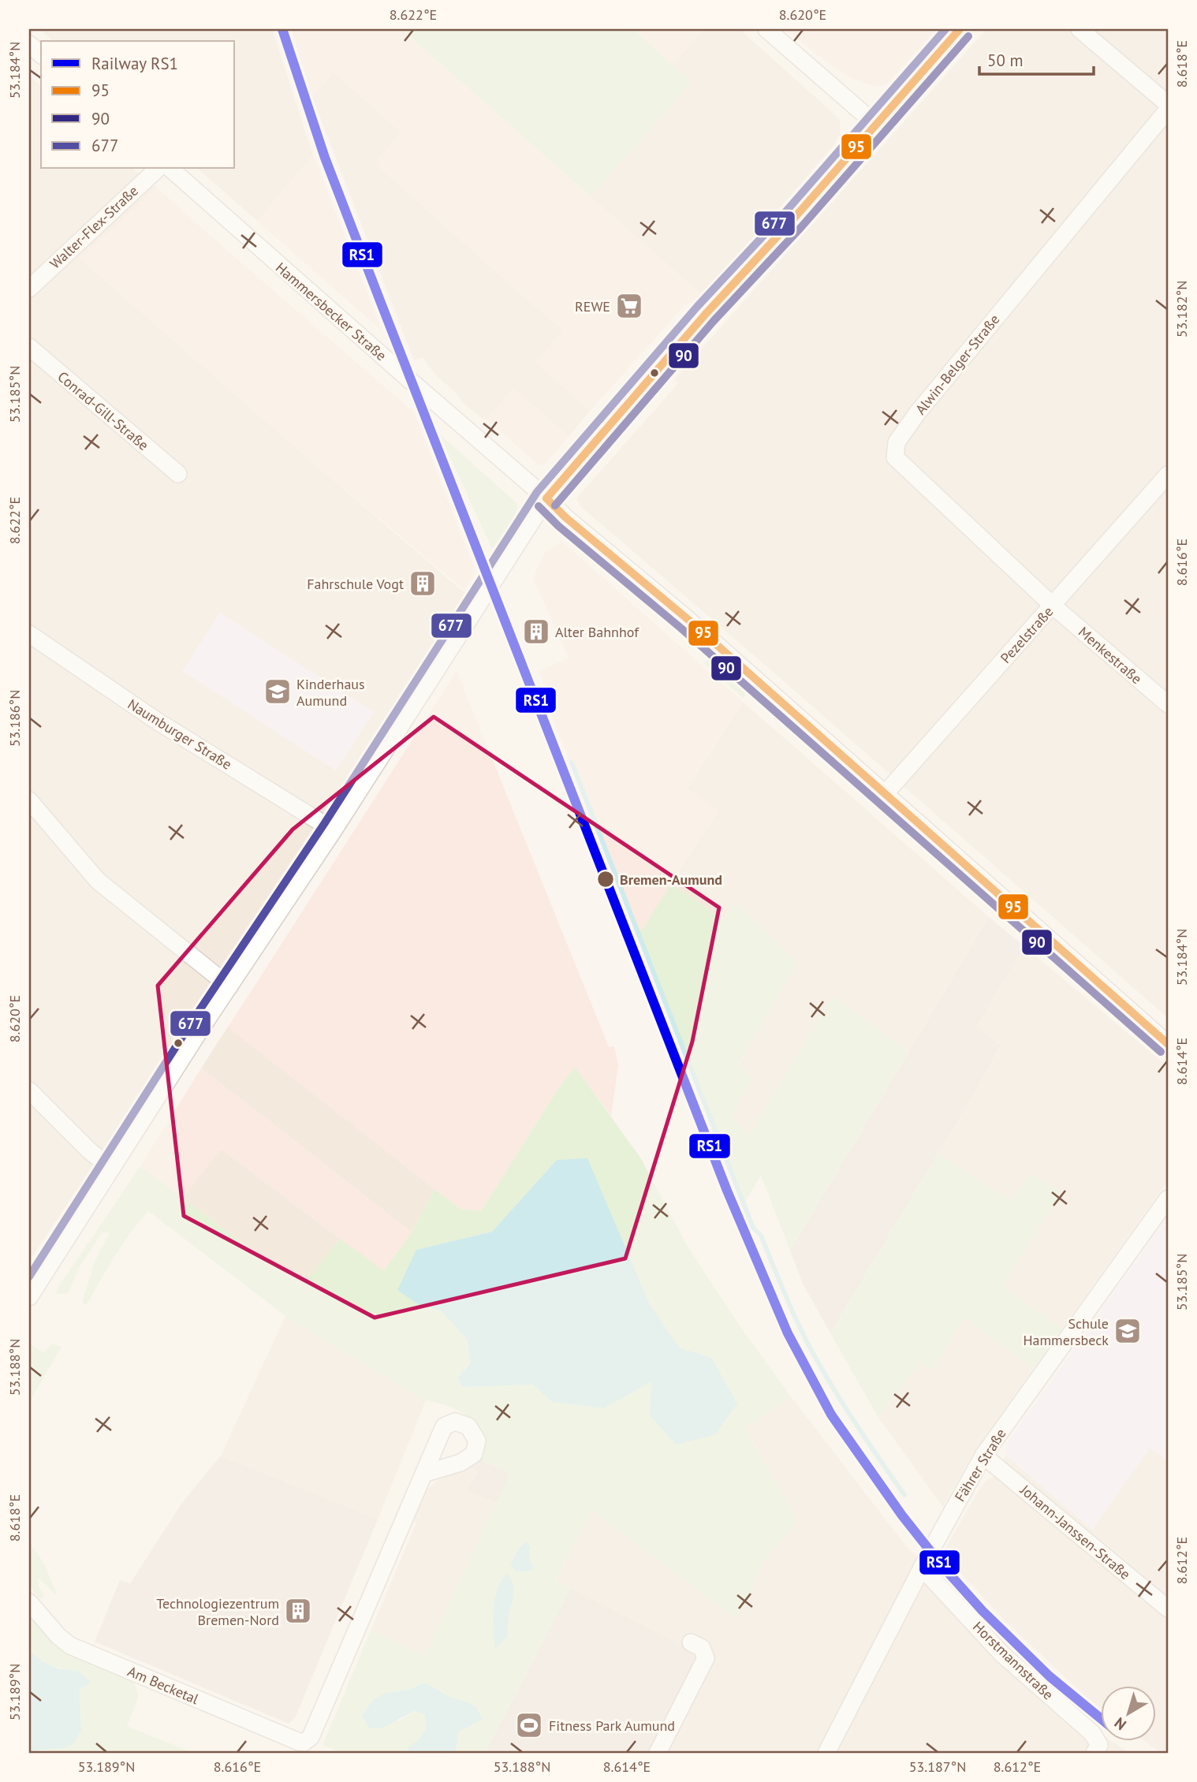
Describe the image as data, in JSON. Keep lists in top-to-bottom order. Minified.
{"streets":{"street":["Walter-Flex-Straße","Hammersbecker Straße","Alwin-Belger-Straße","Conrad-Gill-Straße","Pezelstraße","Menkestraße","Naumburger Straße","Fährer Straße","Johann-Janssen-Straße","Horstmannstraße","Am Becketal"]},"crossings":[["Hammersbecker Straße","Pezelstraße"],["Alwin-Belger-Straße","Pezelstraße"],["Alwin-Belger-Straße","Menkestraße"],["Pezelstraße","Menkestraße"],["Fährer Straße","Johann-Janssen-Straße"],["Fährer Straße","Horstmannstraße"]],"places":{"supermarket":["REWE"],"building":["Fahrschule Vogt","Alter Bahnhof","Technologiezentrum Bremen-Nord"],"school or university":["Kinderhaus Aumund","Schule Hammersbeck"],"other":["Bremen-Aumund"],"sports":["Fitness Park Aumund"]},"lines":["rail line RS1","transit line 95","transit line 677","transit line 90"],"legend":["Railway RS1","95","90","677"],"scale_bar":"50 m","north":"bottom left","coordinates":["8.622°E","8.620°E","8.618°E","53.184°N","53.182°N","53.185°N","8.616°E","53.186°N","8.614°E","53.188°N","8.612°E","53.189°N","53.187°N"]}
